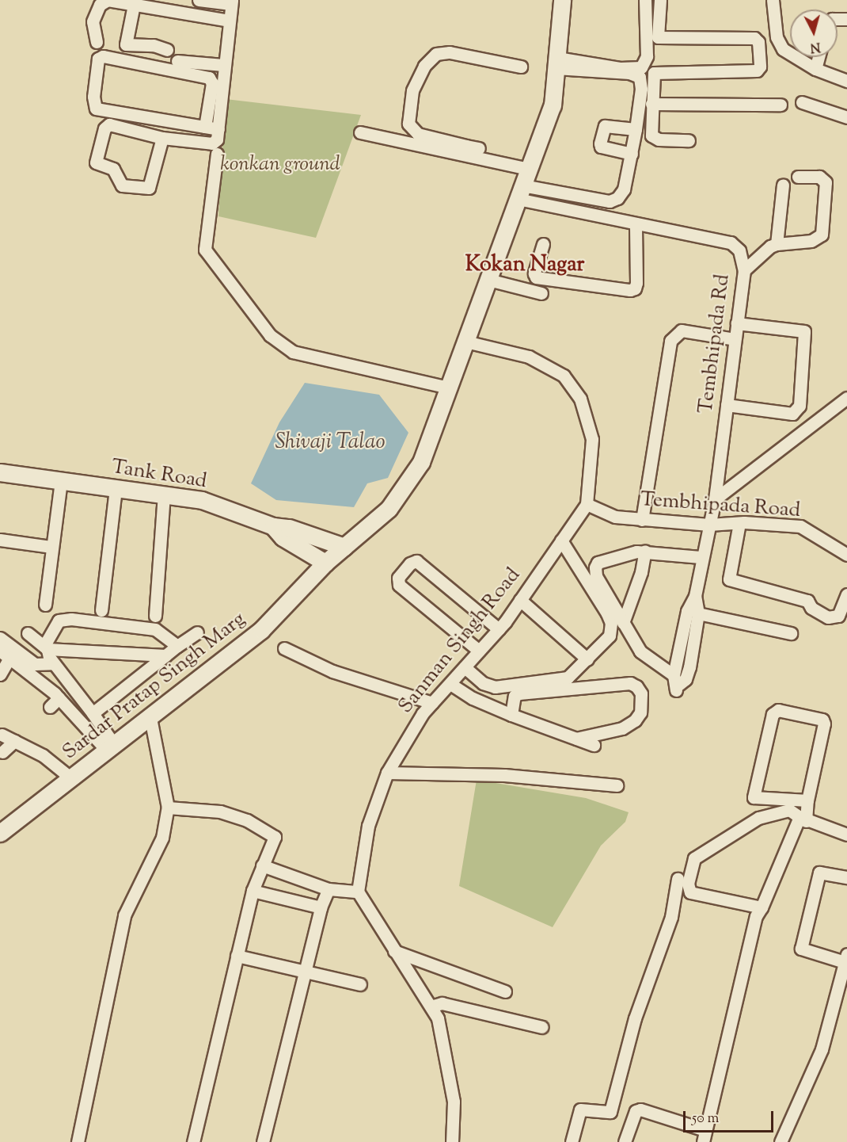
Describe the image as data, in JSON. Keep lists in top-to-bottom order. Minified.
{"streets":{"main road":["Tank Road","Sardar Pratap Singh Marg"],"street":["Tembhipada Rd","Tembhipada Road","Sanman Singh Road"]},"crossings":[["Tembhipada Rd","Tembhipada Road"],["Tembhipada Rd","Sardar Pratap Singh Marg"],["Tank Road","Sardar Pratap Singh Marg"],["Tembhipada Road","Sanman Singh Road"]],"districts":["Kokan Nagar"],"water":["Shivaji Talao"],"parks":["konkan ground"],"scale_bar":"50 m","north":"bottom"}
